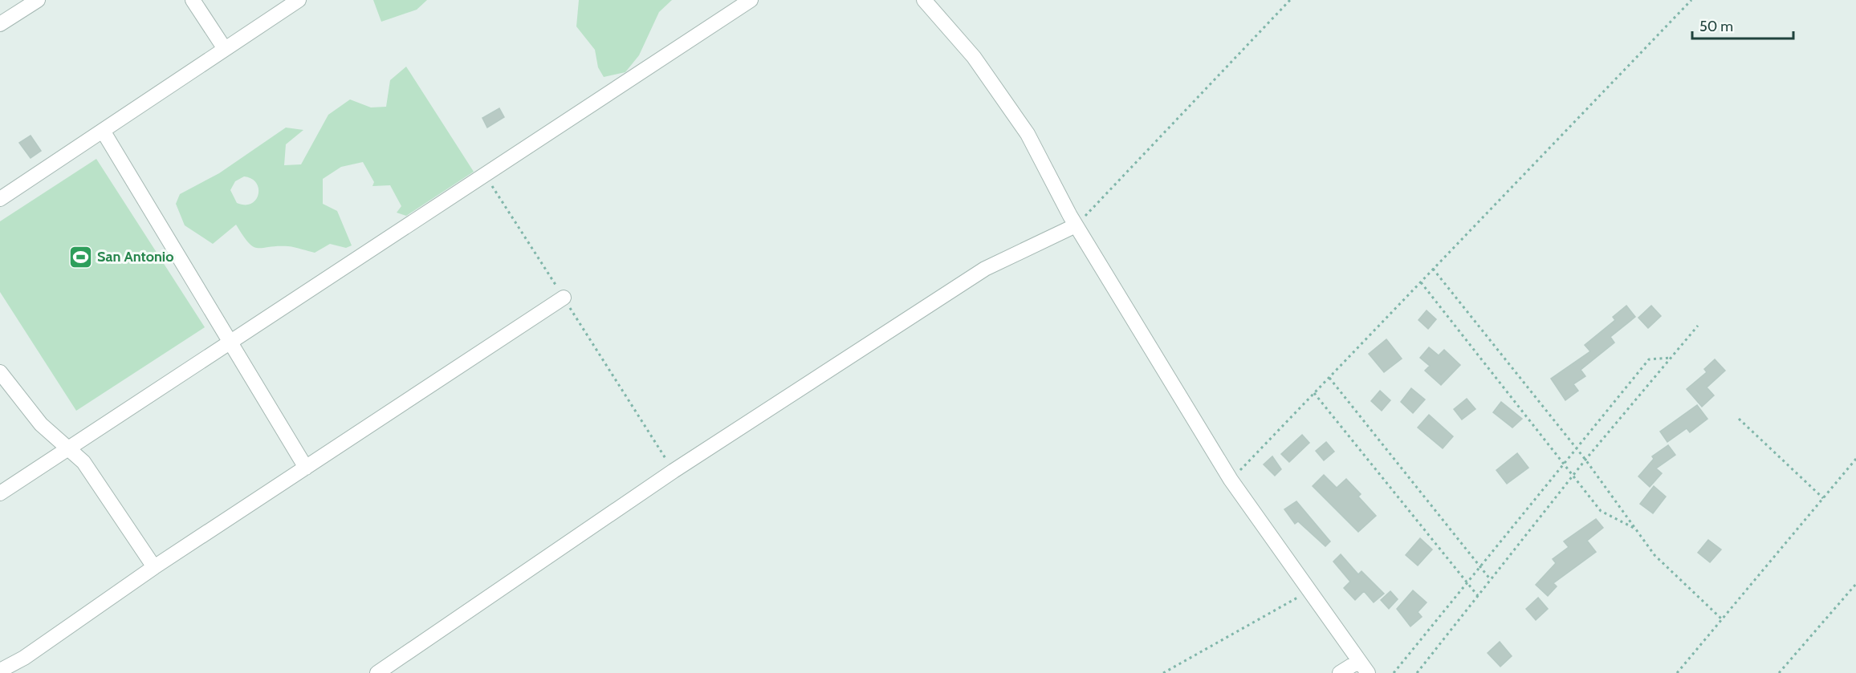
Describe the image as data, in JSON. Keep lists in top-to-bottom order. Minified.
{"places":{"sports":["San Antonio"]},"scale_bar":"50 m"}
